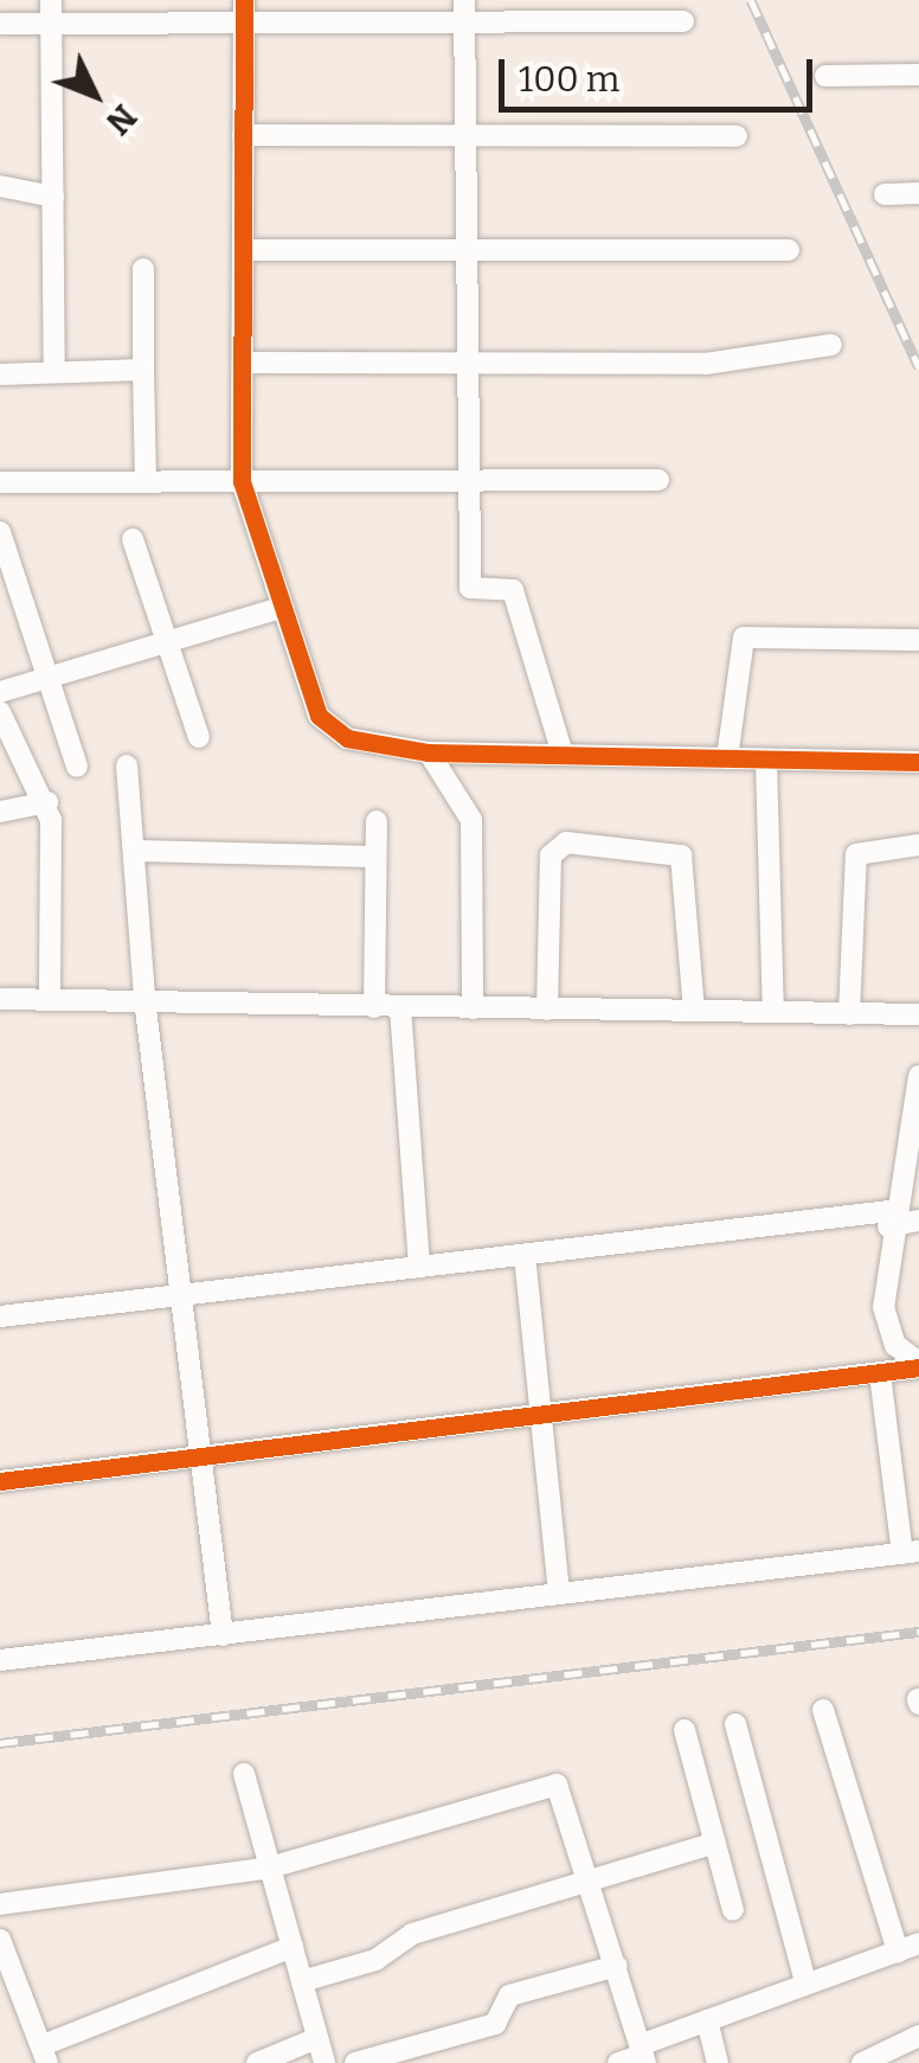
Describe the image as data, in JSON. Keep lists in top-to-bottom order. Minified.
{"scale_bar":"100 m","north":"bottom right"}
